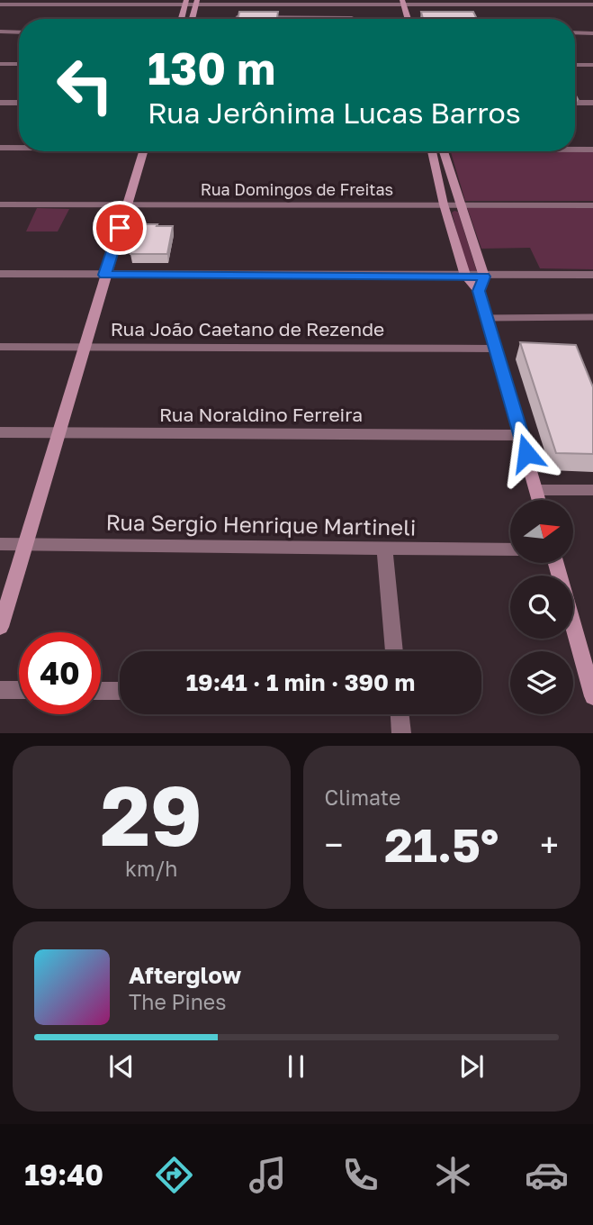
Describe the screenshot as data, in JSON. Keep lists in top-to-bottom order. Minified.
{"streets":{"street":["Rua Domingos de Freitas","Rua João Caetano de Rezende","Rua Noraldino Ferreira","Rua Sergio Henrique Martineli"]},"north":"right","page":{"turn":["130 m","Rua Jerônima Lucas Barros"],"limit":"40","trip":"19:41 · 1 min · 390 m","tile":[["29","km/h"],"Climate"],"heat":["−","21.5°","+"],"song":["Afterglow","The Pines"],"tabs":"19:40"}}
